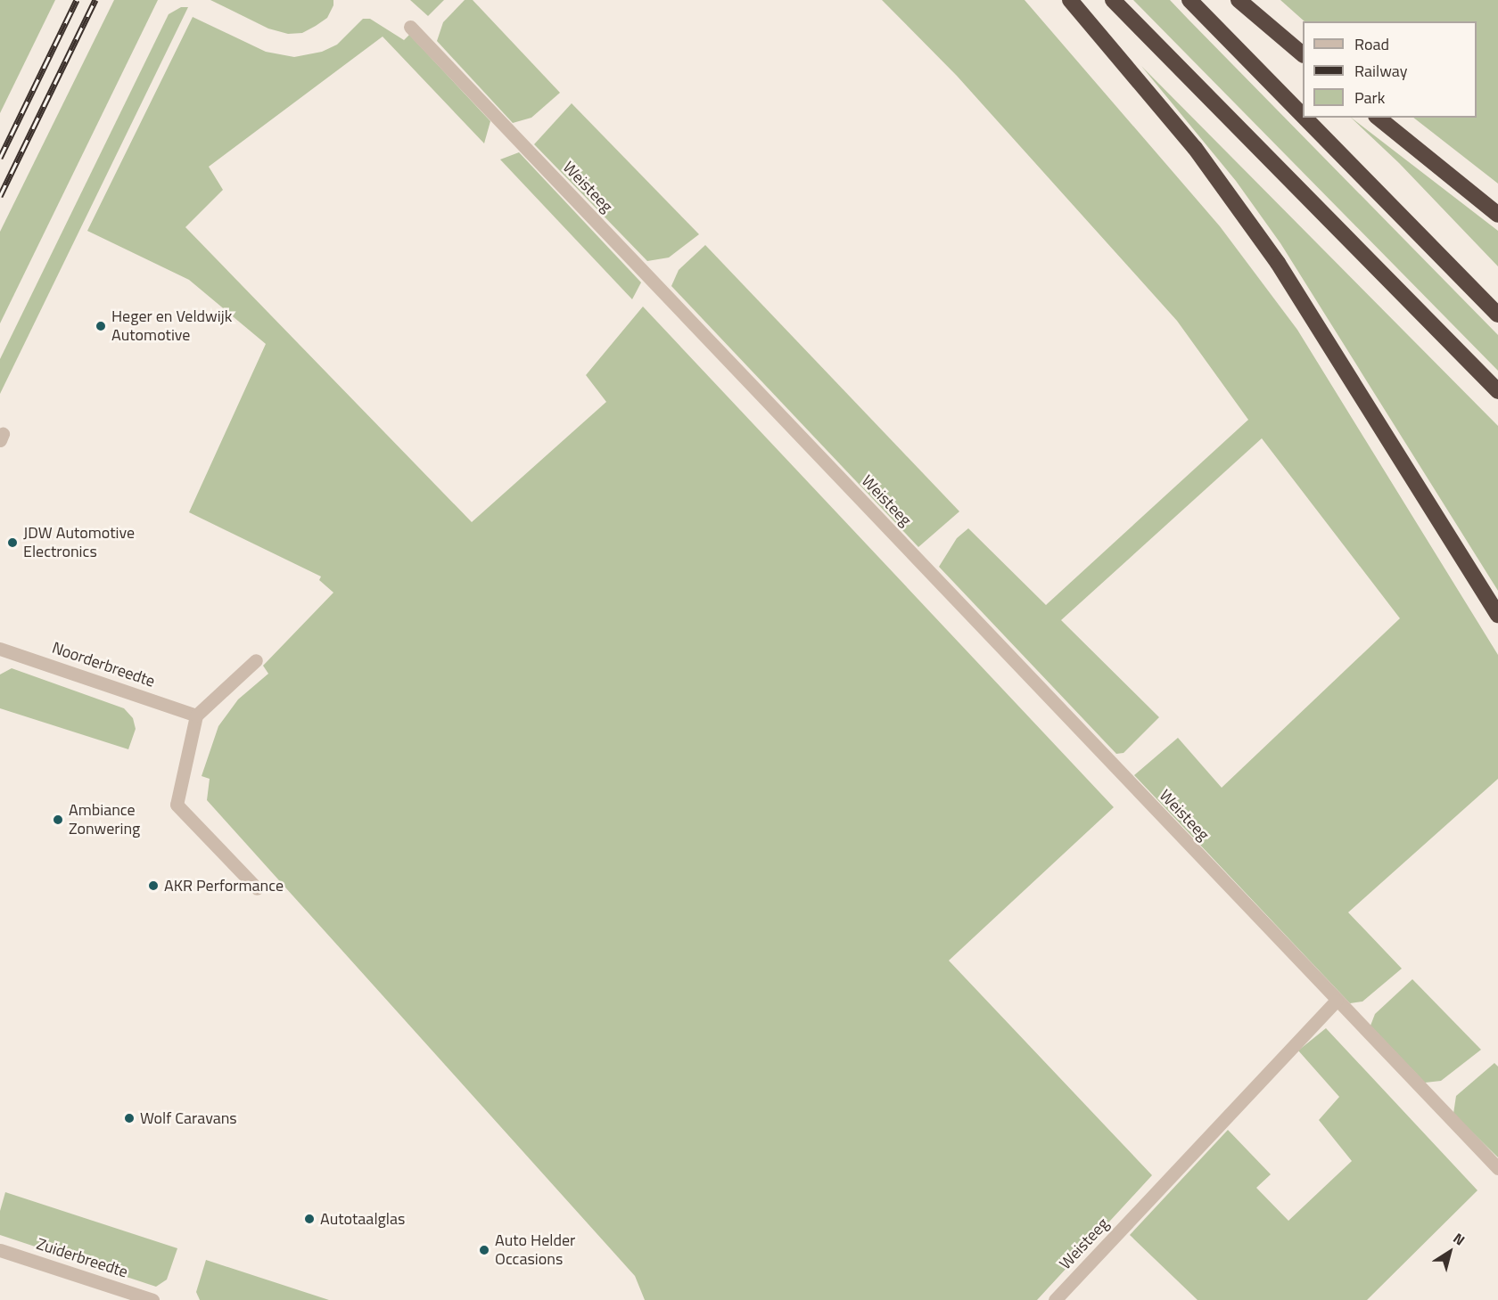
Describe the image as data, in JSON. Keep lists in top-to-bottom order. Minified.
{"streets":{"street":["Weisteeg","Noorderbreedte","Zuiderbreedte"]},"places":["Heger en Veldwijk Automotive","JDW Automotive Electronics","Ambiance Zonwering","AKR Performance","Wolf Caravans","Autotaalglas","Auto Helder Occasions"],"legend":["Road","Railway","Park"],"north":"top right"}
